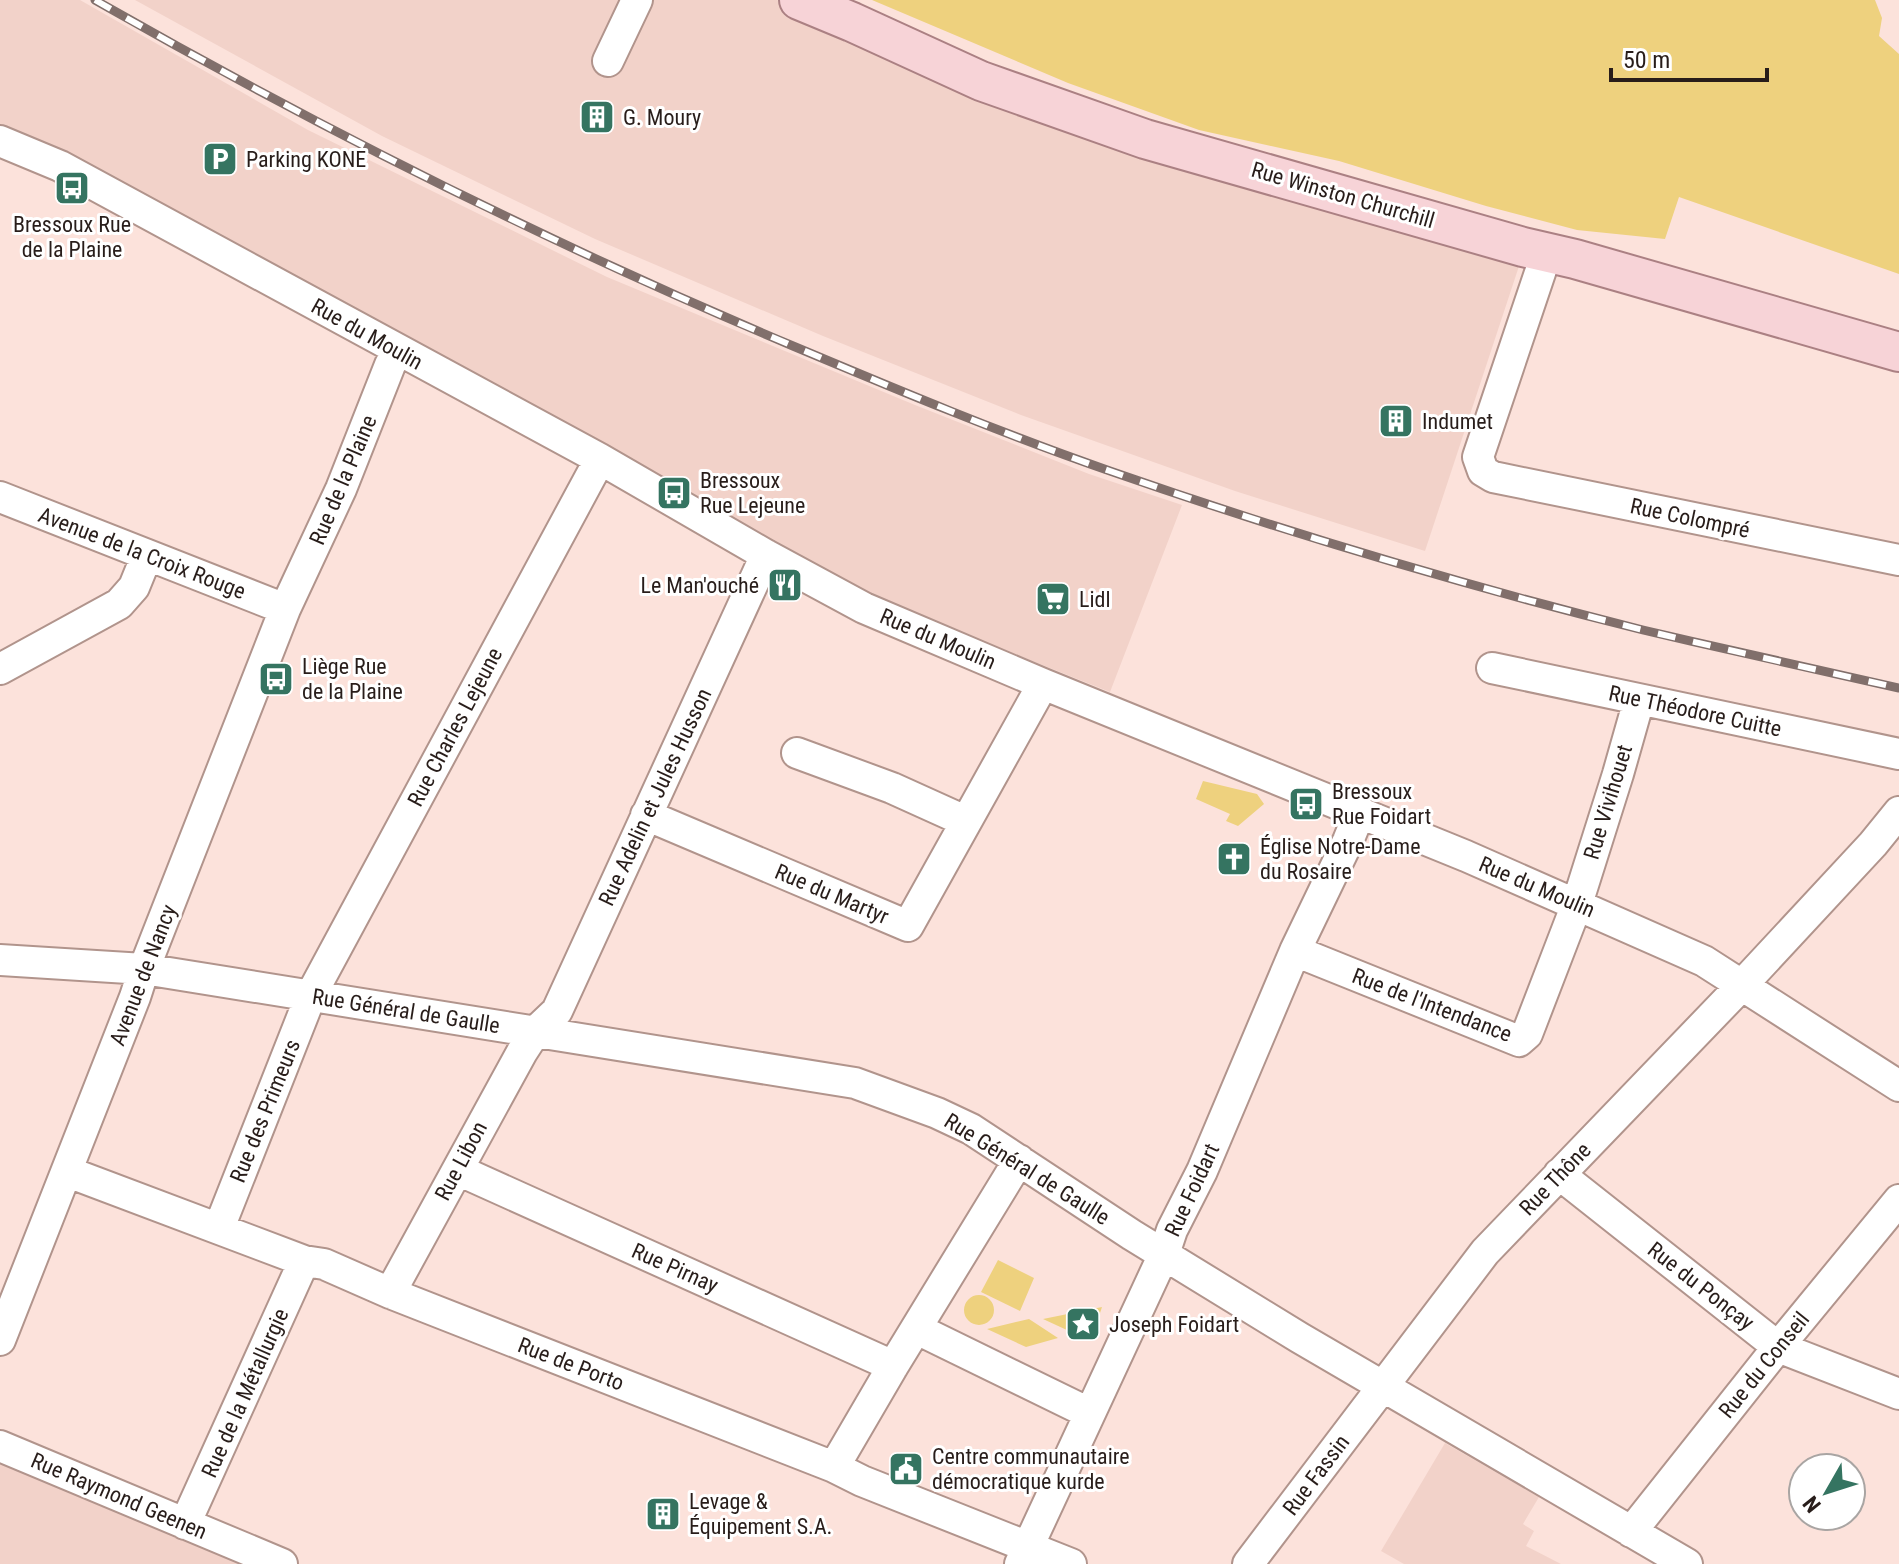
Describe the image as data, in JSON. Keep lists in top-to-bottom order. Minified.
{"streets":{"main road":["Rue Winston Churchill"],"street":["Rue du Moulin","Rue de la Plaine","Rue Colompré","Avenue de la Croix Rouge","Rue Théodore Cuitte","Rue Charles Lejeune","Rue Adelin et Jules Husson","Rue Vivihouet","Rue du Martyr","Avenue de Nancy","Rue de l'Intendance","Rue Général de Gaulle","Rue des Primeurs","Rue Libon","Rue Thône","Rue Foidart","Rue Pirnay","Rue du Ponçay","Rue de Porto","Rue du Conseil","Rue de la Métallurgie","Rue Fassin","Rue Raymond Geenen"]},"crossings":[["Rue Winston Churchill","Rue Colompré"],["Rue du Moulin","Rue de la Plaine"],["Rue du Moulin","Rue Charles Lejeune"],["Rue du Moulin","Rue Adelin et Jules Husson"],["Rue du Moulin","Rue Vivihouet"],["Rue du Moulin","Rue du Martyr"],["Rue du Moulin","Rue de l'Intendance"],["Rue du Moulin","Rue Thône"],["Rue du Moulin","Rue Foidart"],["Rue de la Plaine","Avenue de la Croix Rouge"],["Rue de la Plaine","Avenue de Nancy"],["Avenue de la Croix Rouge","Avenue de Nancy"],["Rue Théodore Cuitte","Rue Vivihouet"],["Rue Charles Lejeune","Rue Général de Gaulle"],["Rue Charles Lejeune","Rue des Primeurs"],["Rue Adelin et Jules Husson","Rue du Martyr"],["Rue Adelin et Jules Husson","Rue Général de Gaulle"],["Rue Adelin et Jules Husson","Rue Libon"],["Rue Vivihouet","Rue de l'Intendance"],["Avenue de Nancy","Rue Général de Gaulle"],["Avenue de Nancy","Rue de Porto"],["Rue de l'Intendance","Rue Foidart"],["Rue Général de Gaulle","Rue des Primeurs"],["Rue Général de Gaulle","Rue Libon"],["Rue Général de Gaulle","Rue Thône"],["Rue Général de Gaulle","Rue Foidart"],["Rue Général de Gaulle","Rue du Conseil"],["Rue Général de Gaulle","Rue Fassin"],["Rue des Primeurs","Rue de Porto"],["Rue Libon","Rue Pirnay"],["Rue Libon","Rue de Porto"],["Rue Thône","Rue du Ponçay"],["Rue Thône","Rue Fassin"],["Rue Foidart","Rue de Porto"],["Rue du Ponçay","Rue du Conseil"],["Rue de Porto","Rue de la Métallurgie"],["Rue de la Métallurgie","Rue Raymond Geenen"]],"places":{"building":["G. Moury","Indumet","Levage & Équipement S.A."],"parking":["Parking KONE"],"bus stop":["Bressoux Rue de la Plaine","Bressoux Rue Lejeune","Liège Rue de la Plaine","Bressoux Rue Foidart"],"restaurant":["Le Man'ouché"],"supermarket":["Lidl"],"church":["Église Notre-Dame du Rosaire"],"place":["Joseph Foidart"],"public building":["Centre communautaire démocratique kurde"]},"scale_bar":"50 m","north":"bottom left"}
